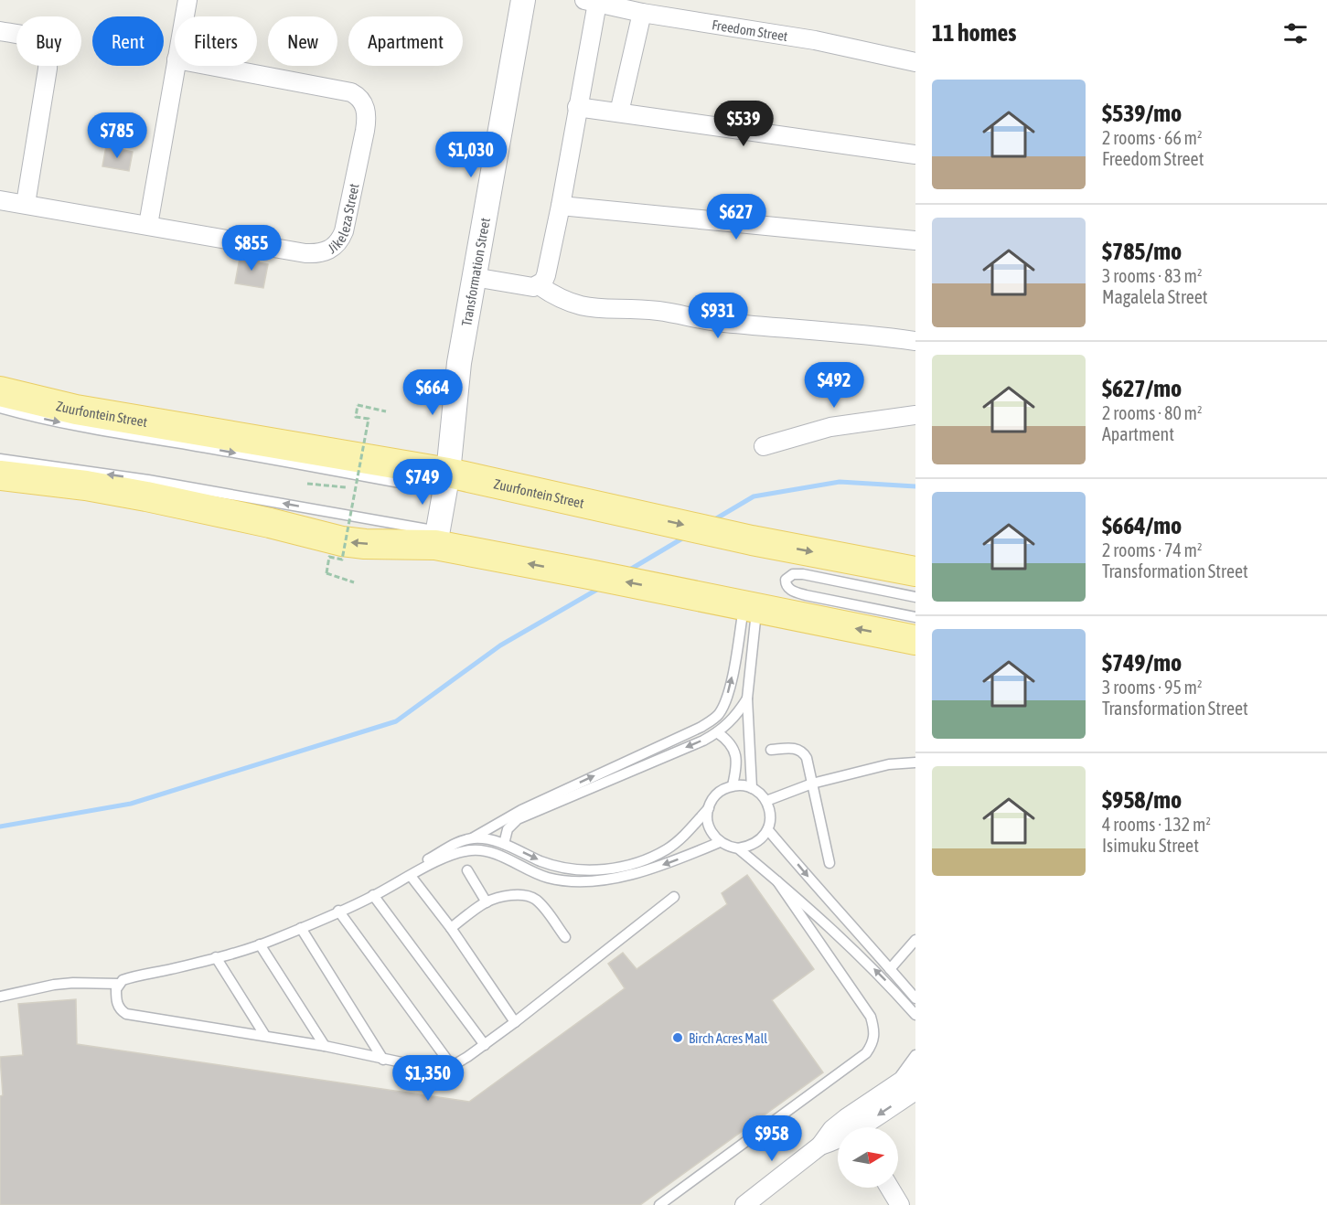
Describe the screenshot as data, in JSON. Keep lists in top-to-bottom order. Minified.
{"streets":{"main road":["Zuurfontein Street"],"street":["Freedom Street","Jikeleza Street","Transformation Street"]},"crossings":[["Transformation Street","Zuurfontein Street"]],"places":["Birch Acres Mall"],"north":"right","page":{"heading":"11 homes","chip":["Buy","Rent","Filters","New","Apartment"],"list":[{"name":"$539/mo","note":"2 rooms · 66 m² · Freedom Street"},{"name":"$785/mo","note":"3 rooms · 83 m² · Magalela Street"},{"name":"$627/mo","note":"2 rooms · 80 m² · Apartment"},{"name":"$664/mo","note":"2 rooms · 74 m² · Transformation Street"},{"name":"$749/mo","note":"3 rooms · 95 m² · Transformation Street"},{"name":"$958/mo","note":"4 rooms · 132 m² · Isimuku Street"}],"price":["$539","$785","$1,030","$627","$855","$931","$492","$664","$749","$1,350","$958"]}}
